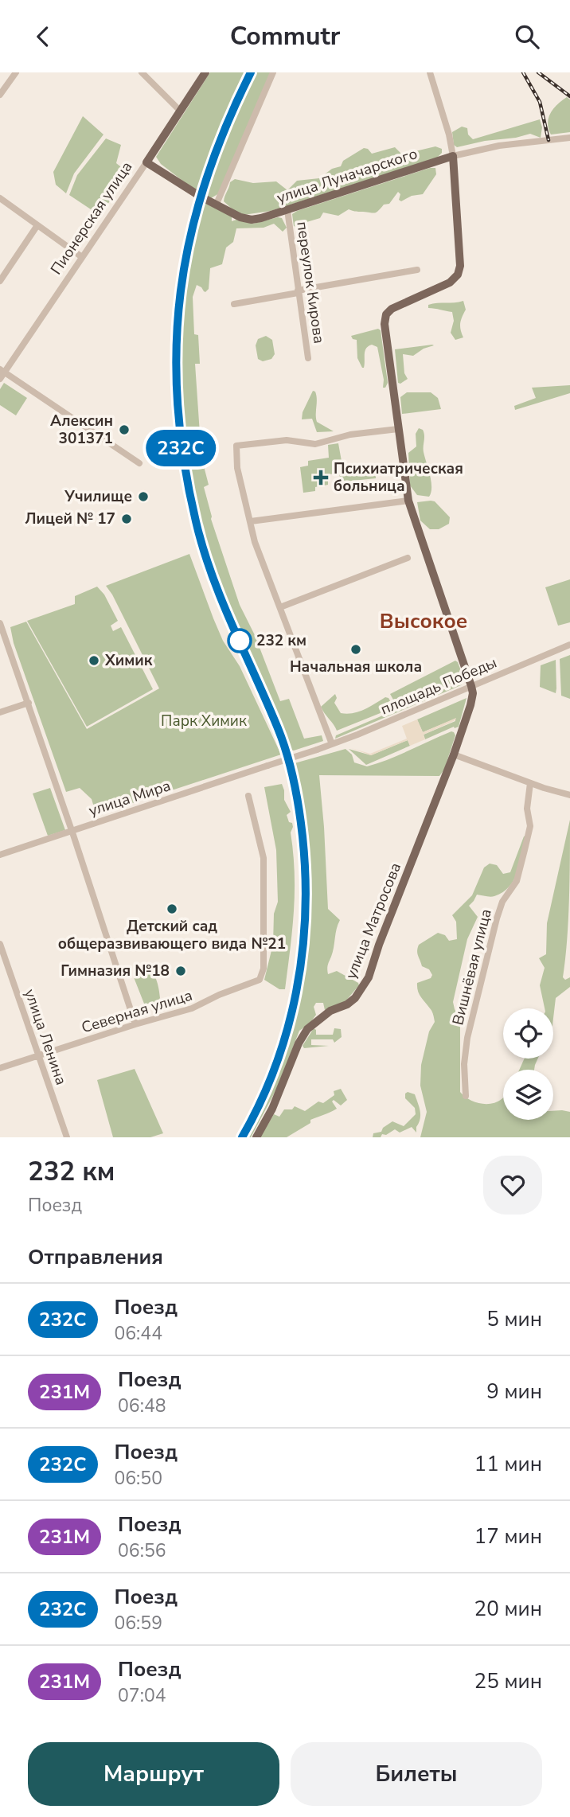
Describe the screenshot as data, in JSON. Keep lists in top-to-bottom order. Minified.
{"streets":{"main road":["улица Луначарского","Пионерская улица","улица Матросова"],"street":["переулок Кирова","площадь Победы","улица Мира","Вишнёвая улица","Северная улица","улица Ленина"]},"crossings":[["улица Луначарского","Пионерская улица"],["улица Луначарского","переулок Кирова"],["площадь Победы","улица Мира"],["площадь Победы","улица Матросова"],["Северная улица","улица Ленина"]],"districts":["Высокое"],"parks":["Парк Химик"],"places":{"other":["Алексин 301371","Училище","Лицей № 17","232 км","Начальная школа","Химик","Детский сад общеразвивающего вида №21","Гимназия №18"],"health":["Психиатрическая больница"]},"page":{"header":"Commutr","on_map":"232C","heading":[["232 км","Поезд"],"Отправления"],"list":[{"mark":"232C","name":"Поезд","note":"06:44","value":"5 мин"},{"mark":"231М","name":"Поезд","note":"06:48","value":"9 мин"},{"mark":"232C","name":"Поезд","note":"06:50","value":"11 мин"},{"mark":"231М","name":"Поезд","note":"06:56","value":"17 мин"},{"mark":"232C","name":"Поезд","note":"06:59","value":"20 мин"},{"mark":"231М","name":"Поезд","note":"07:04","value":"25 мин"}],"buttons":["Маршрут","Билеты"]}}
